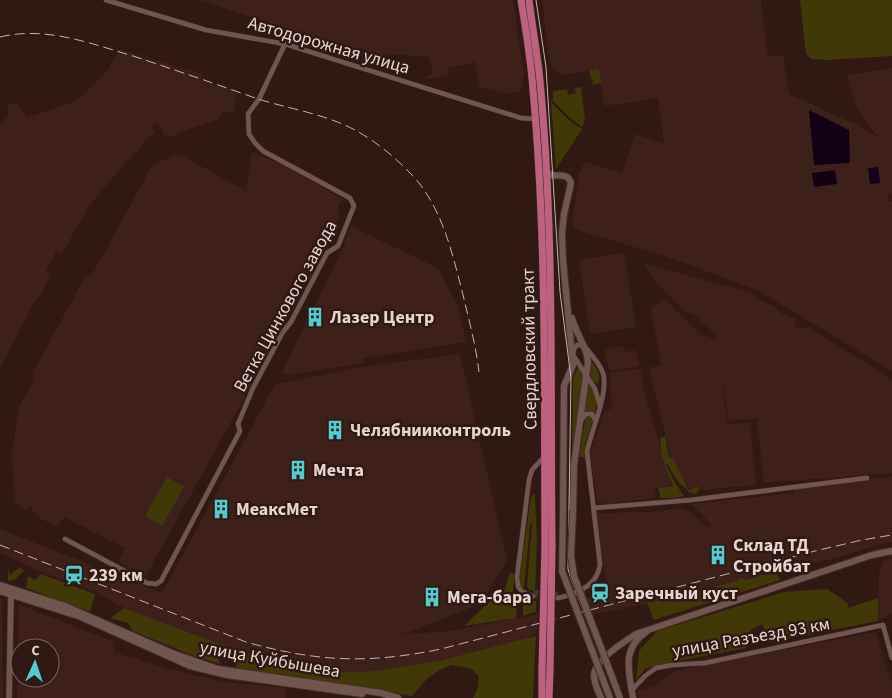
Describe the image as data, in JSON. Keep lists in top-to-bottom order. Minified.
{"streets":{"main road":["Свердловский тракт","улица Куйбышева"],"street":["Автодорожная улица","Ветка Цинкового завода","улица Разъезд 93 км"]},"crossings":[["Автодорожная улица","Ветка Цинкового завода"],["Автодорожная улица","Свердловский тракт"]],"places":{"building":["Лазер Центр","Челябнииконтроль","Мечта","МеаксМет","Склад ТД Стройбат","Мега-бара"],"station":["239 км","Заречный куст"]},"north":"top"}
